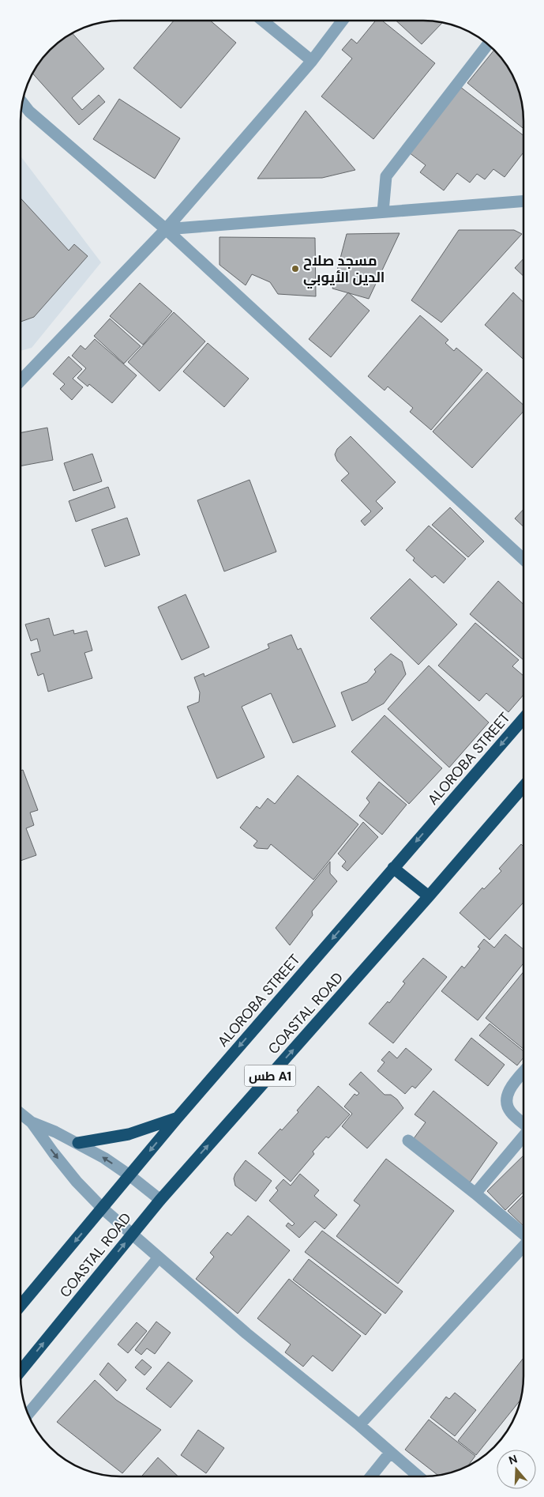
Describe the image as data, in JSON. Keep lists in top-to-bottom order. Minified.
{"streets":{"highway":["ALOROBA STREET","COASTAL ROAD","طس A1"]},"one_way":["ALOROBA STREET","COASTAL ROAD"],"places":["مسجد صلاح الدين الأيوبي"],"north":"top"}
